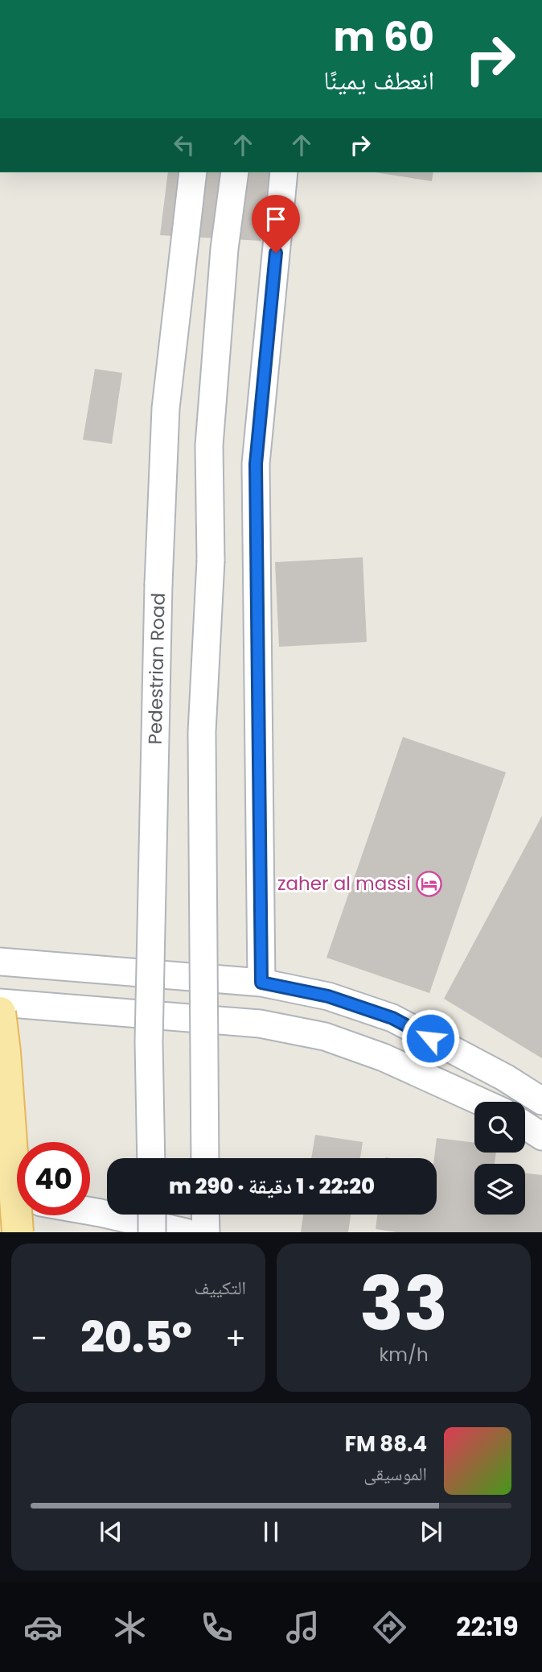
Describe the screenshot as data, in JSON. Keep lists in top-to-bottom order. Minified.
{"streets":{"street":["Pedestrian Road"]},"places":{"hotel":["zaher al massi"]},"page":{"turn":["60 m","انعطف يمينًا"],"limit":"40","trip":"22:20 · 1 دقيقة · 290 m","tile":[["33","km/h"],"التكييف"],"heat":["−","20.5°","+"],"song":["88.4 FM","الموسيقى"],"tabs":"22:19"}}
